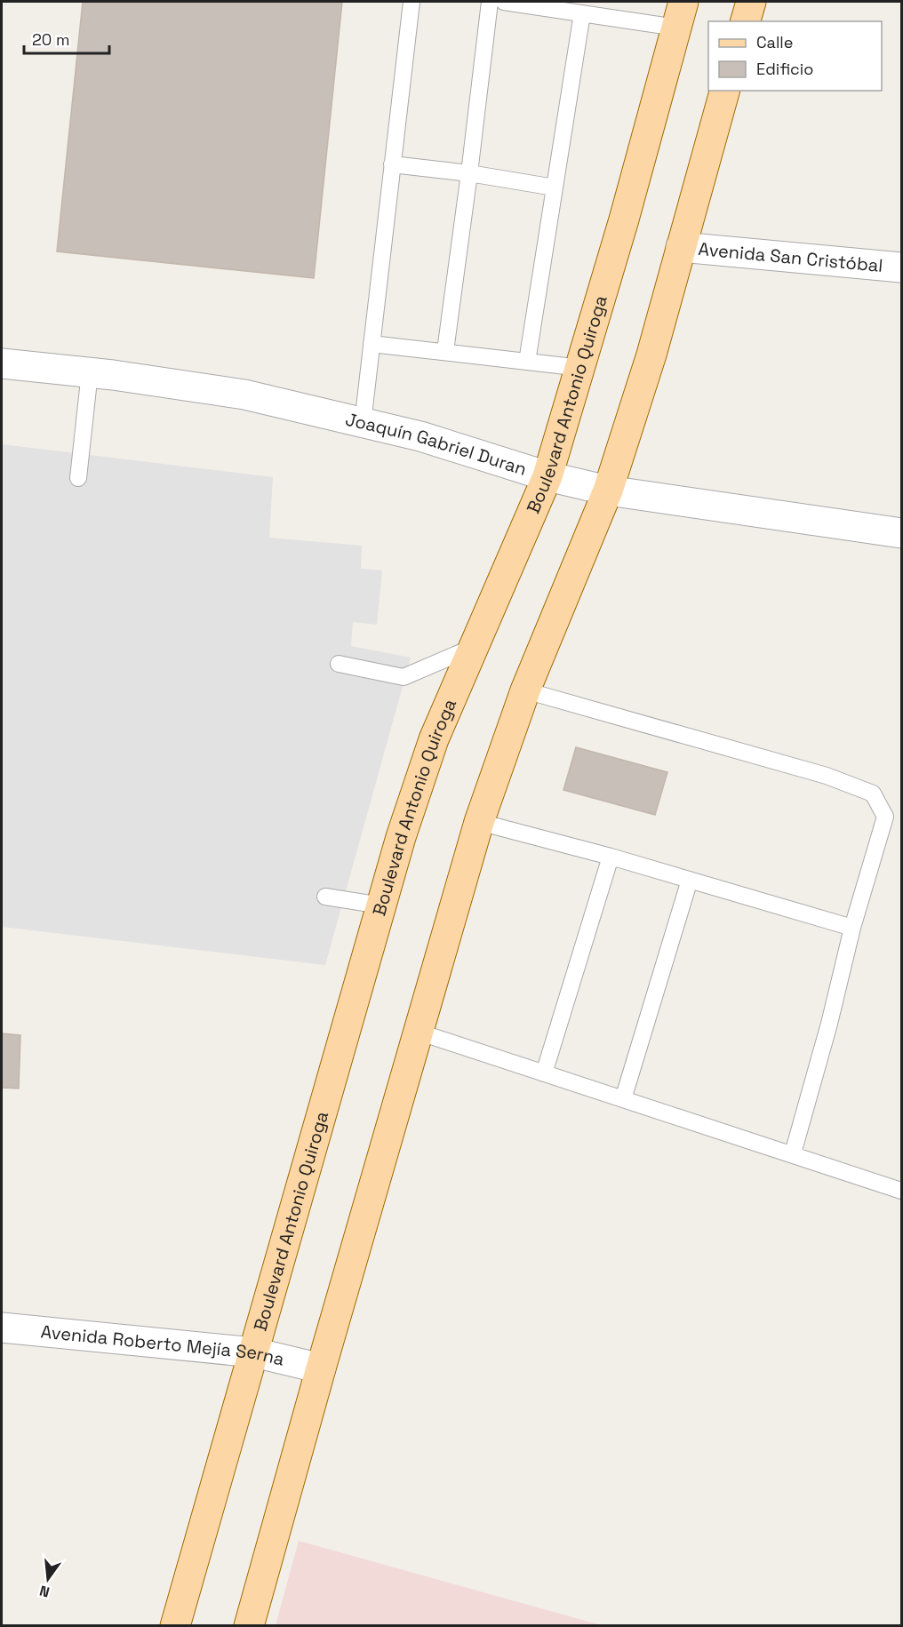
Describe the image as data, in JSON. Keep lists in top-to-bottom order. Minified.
{"streets":{"main road":["Boulevard Antonio Quiroga"],"street":["Avenida San Cristóbal","Joaquín Gabriel Duran","Avenida Roberto Mejía Serna"]},"crossings":[["Boulevard Antonio Quiroga","Joaquín Gabriel Duran"],["Boulevard Antonio Quiroga","Avenida Roberto Mejía Serna"]],"legend":["Calle","Edificio"],"scale_bar":"20 m","north":"bottom"}
